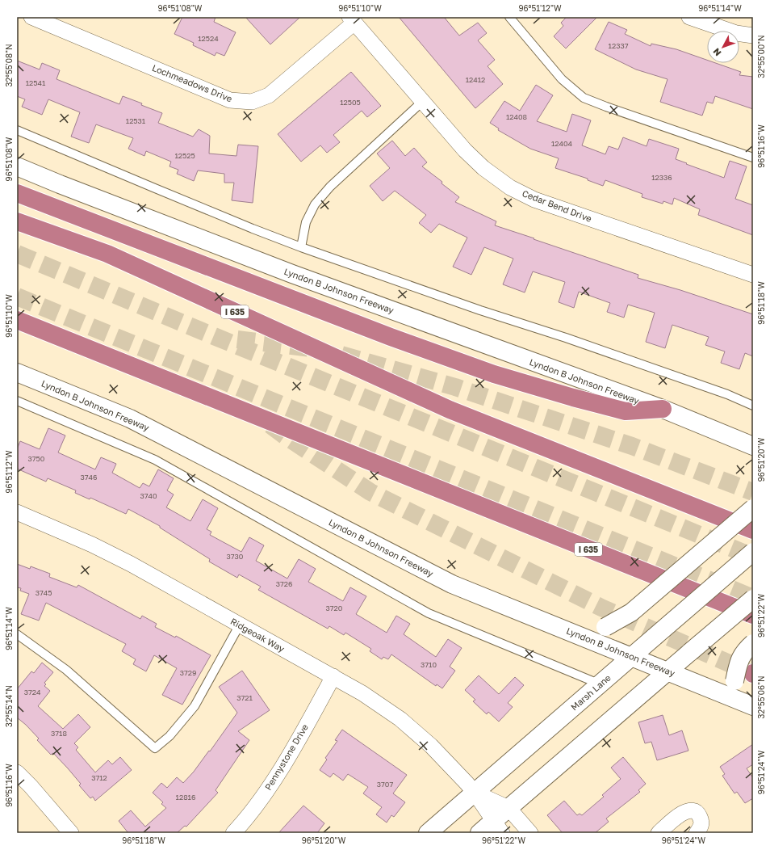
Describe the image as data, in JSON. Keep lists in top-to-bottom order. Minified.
{"streets":{"highway":["I 635"],"main road":["Lyndon B Johnson Freeway","Marsh Lane"],"street":["Lochmeadows Drive","Cedar Bend Drive","Ridgeoak Way","Pennystone Drive"]},"crossings":[["Lochmeadows Drive","Cedar Bend Drive"],["Lyndon B Johnson Freeway","Marsh Lane"],["Ridgeoak Way","Marsh Lane"],["Ridgeoak Way","Pennystone Drive"]],"house_numbers":["12524","12337","12412","12541","12505","12408","12531","12404","12525","12336","3750","3746","3740","3730","3726","3745","3720","3710","3729","3724","3721","3718","3712","3707","12816"],"north":"bottom left","coordinates":["96°51'08\"W","96°51'10\"W","96°51'12\"W","96°51'14\"W","32°55'00\"N","32°55'08\"N","96°51'16\"W","96°51'18\"W","96°51'20\"W","96°51'22\"W","32°55'06\"N","32°55'14\"N","96°51'24\"W"]}
